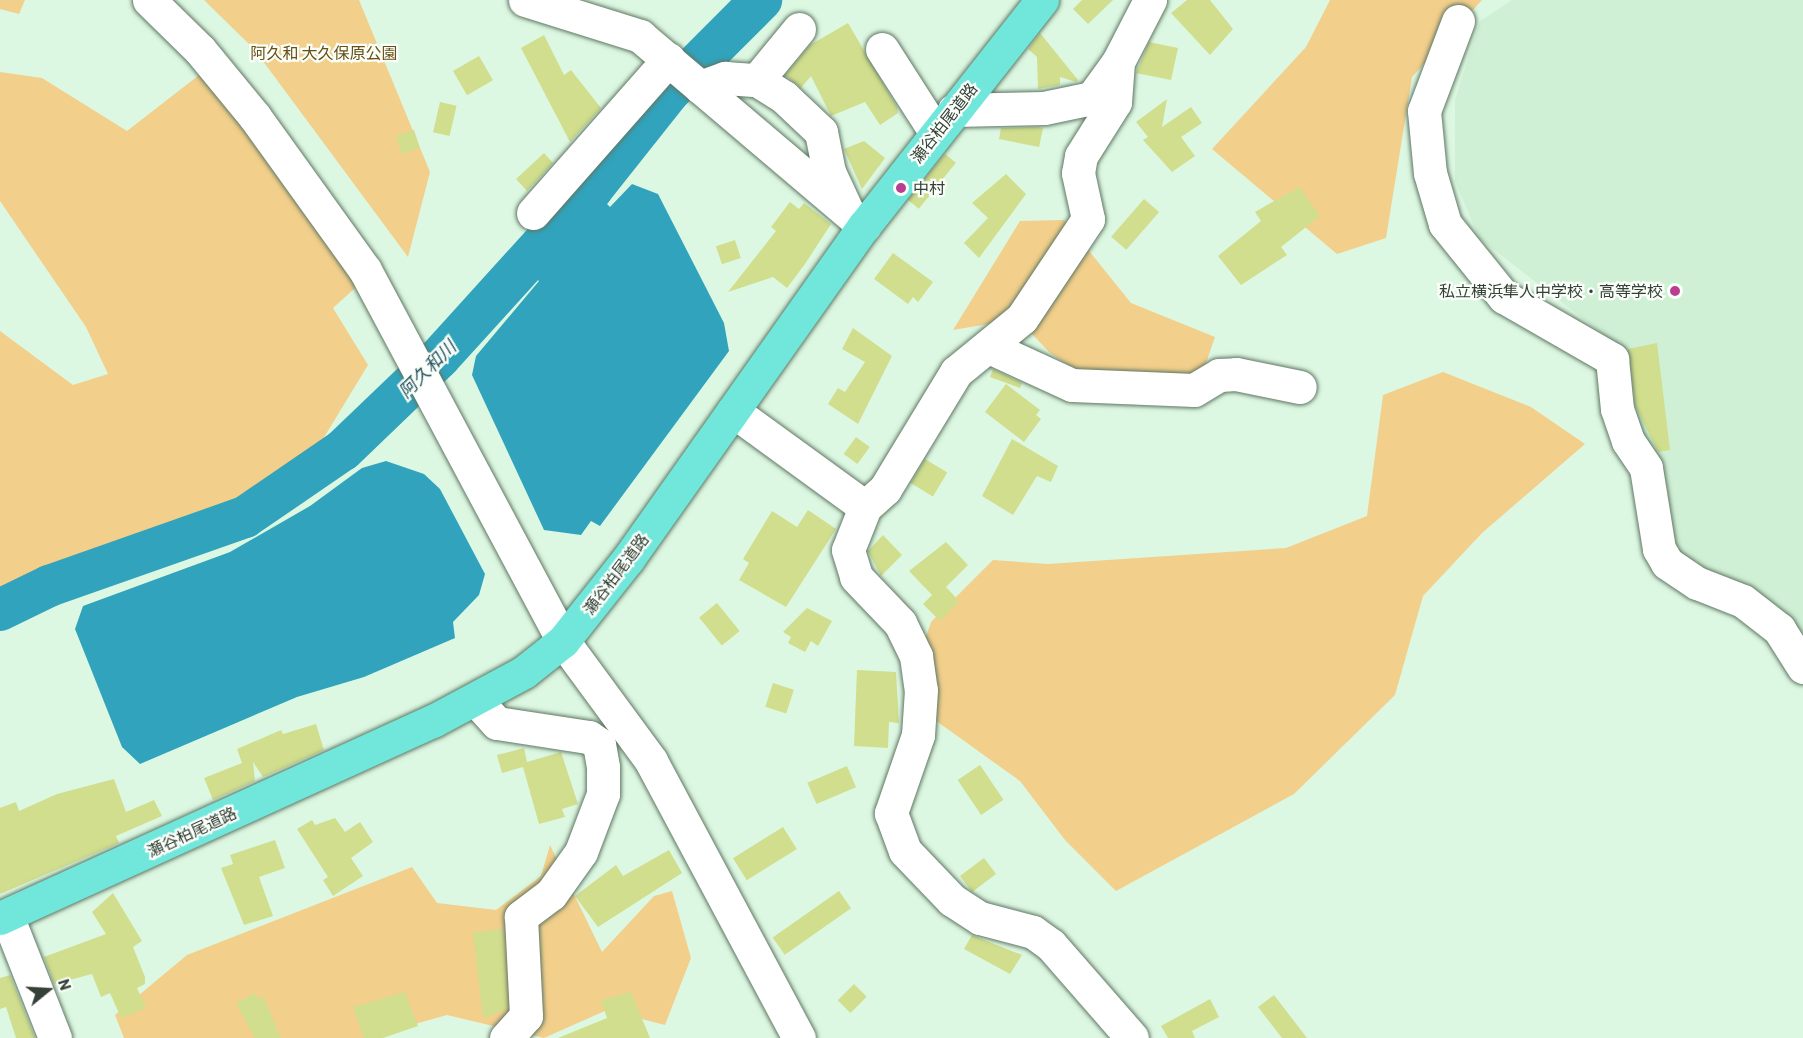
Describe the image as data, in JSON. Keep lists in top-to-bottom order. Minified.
{"streets":{"main road":["瀬谷柏尾道路"]},"water":["阿久和川"],"parks":["阿久和 大久保原公園"],"places":["中村","私立横浜隼人中学校・高等学校"],"north":"right"}
